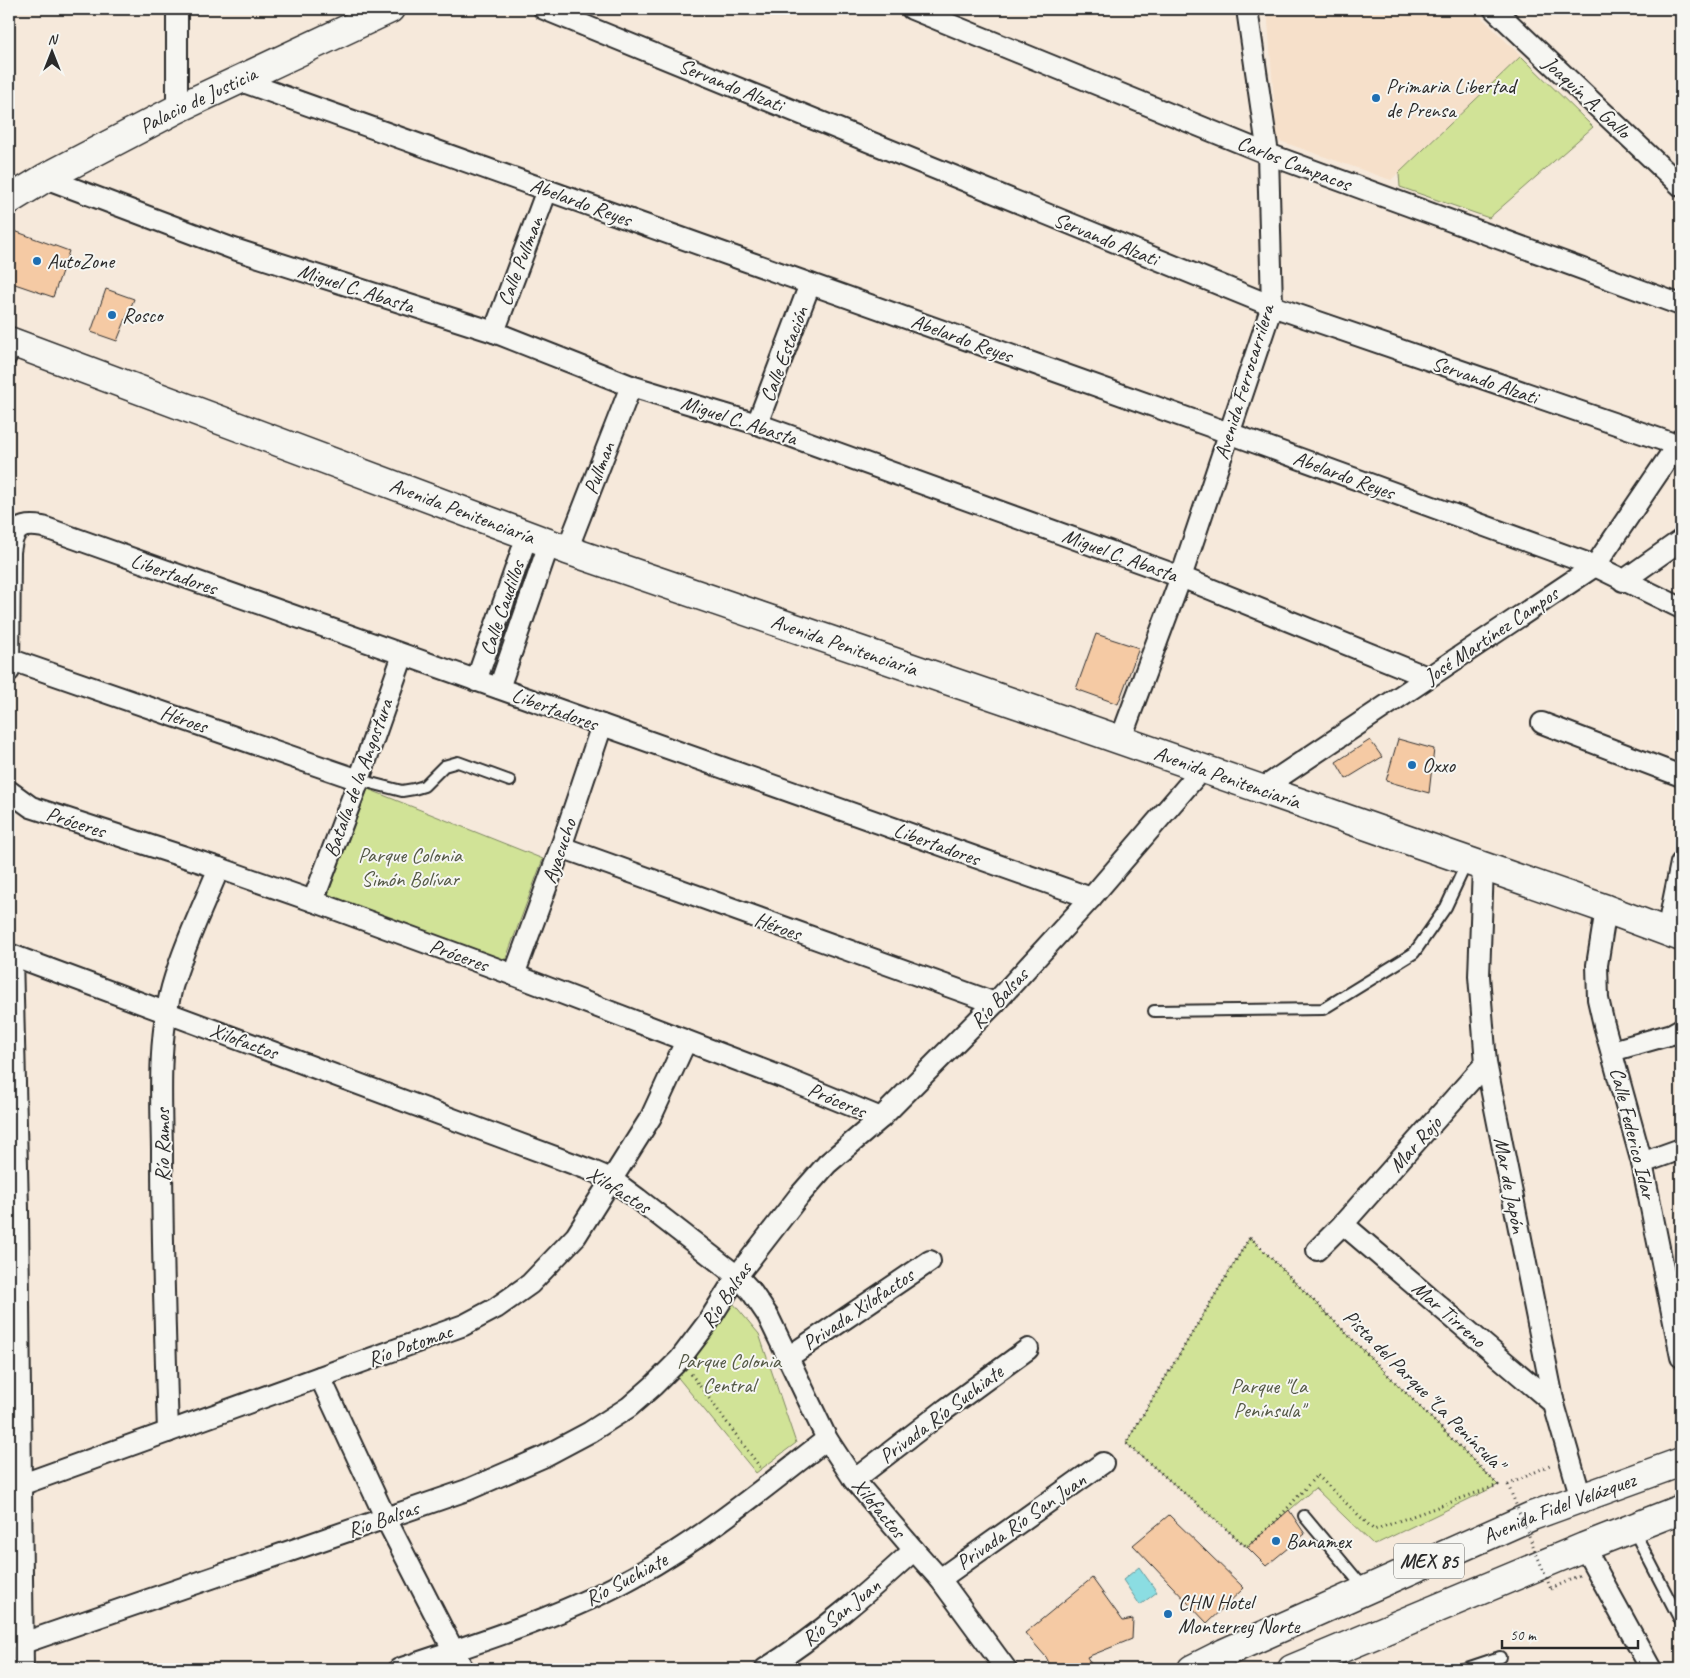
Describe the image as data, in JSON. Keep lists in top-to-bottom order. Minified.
{"streets":{"main road":["Palacio de Justicia","Avenida Penitenciaría","Avenida Fidel Velázquez","MEX 85"],"street":["Servando Alzati","Joaquín A. Gallo","Carlos Campacos","Abelardo Reyes","Calle Pullman","Miguel C. Abasta","Calle Estación","Avenida Ferrocarrilera","Pullman","Libertadores","Calle Caudillos","José Martínez Campos","Héroes","Batalla de la Angostura","Próceres","Ayacucho","Río Balsas","Xilofactos","Calle Federico Idar","Mar Rojo","Río Ramos","Mar de Japón","Privada Xilofactos","Mar Tirreno","Río Potomac","Privada Río Suchiate","Privada Río San Juan","Río Suchiate","Río San Juan"],"path":["Pista del Parque \"La Península\""]},"crossings":[["Servando Alzati","Avenida Ferrocarrilera"],["Servando Alzati","José Martínez Campos"],["Palacio de Justicia","Abelardo Reyes"],["Palacio de Justicia","Miguel C. Abasta"],["Carlos Campacos","Avenida Ferrocarrilera"],["Abelardo Reyes","Calle Pullman"],["Abelardo Reyes","Calle Estación"],["Abelardo Reyes","Avenida Ferrocarrilera"],["Abelardo Reyes","José Martínez Campos"],["Calle Pullman","Miguel C. Abasta"],["Miguel C. Abasta","Calle Estación"],["Miguel C. Abasta","Avenida Ferrocarrilera"],["Miguel C. Abasta","Pullman"],["Miguel C. Abasta","José Martínez Campos"],["Avenida Ferrocarrilera","Avenida Penitenciaría"],["Pullman","Avenida Penitenciaría"],["Pullman","Calle Caudillos"],["Avenida Penitenciaría","Calle Caudillos"],["Avenida Penitenciaría","José Martínez Campos"],["Avenida Penitenciaría","Río Balsas"],["Avenida Penitenciaría","Calle Federico Idar"],["Avenida Penitenciaría","Mar de Japón"],["Libertadores","Calle Caudillos"],["Libertadores","Héroes"],["Libertadores","Batalla de la Angostura"],["Libertadores","Ayacucho"],["Libertadores","Río Balsas"],["Héroes","Batalla de la Angostura"],["Héroes","Ayacucho"],["Héroes","Río Balsas"],["Batalla de la Angostura","Próceres"],["Próceres","Ayacucho"],["Próceres","Río Balsas"],["Próceres","Río Ramos"],["Próceres","Río Potomac"],["Río Balsas","Xilofactos"],["Xilofactos","Río Ramos"],["Xilofactos","Privada Xilofactos"],["Xilofactos","Río Potomac"],["Xilofactos","Privada Río Suchiate"],["Xilofactos","Privada Río San Juan"],["Xilofactos","Río Suchiate"],["Xilofactos","Río San Juan"],["Mar Rojo","Mar de Japón"],["Mar Rojo","Mar Tirreno"],["Río Ramos","Río Potomac"],["Mar de Japón","Mar Tirreno"],["Mar de Japón","Avenida Fidel Velázquez"]],"parks":["Parque Colonia Simón Bolívar","Parque Colonia Central","Parque \"La Península\""],"places":["Primaria Libertad de Prensa","AutoZone","Rosco","Oxxo","Banamex","CHN Hotel Monterrey Norte"],"scale_bar":"50 m","north":"top"}
